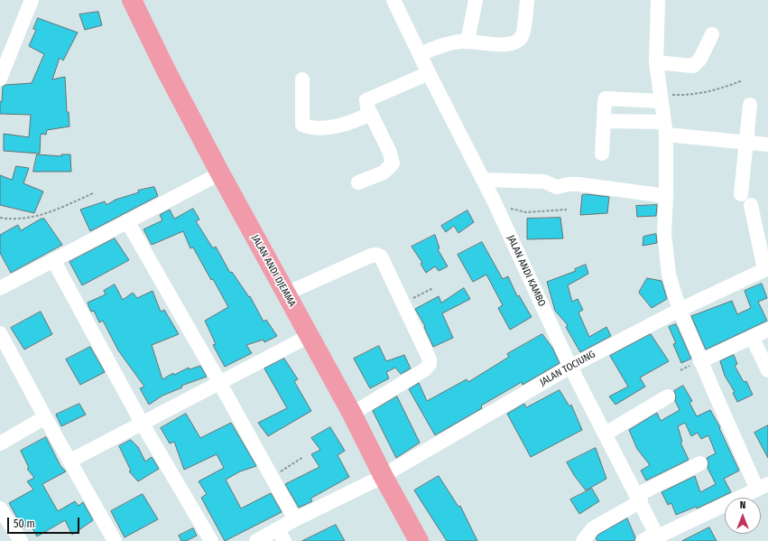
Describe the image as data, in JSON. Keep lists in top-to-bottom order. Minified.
{"streets":{"highway":["JALAN ANDI DJEMMA"],"street":["JALAN ANDI KAMBO","JALAN TOCIUNG"]},"crossings":[["JALAN ANDI DJEMMA","JALAN TOCIUNG"],["JALAN ANDI KAMBO","JALAN TOCIUNG"]],"scale_bar":"50 m","north":"top"}
